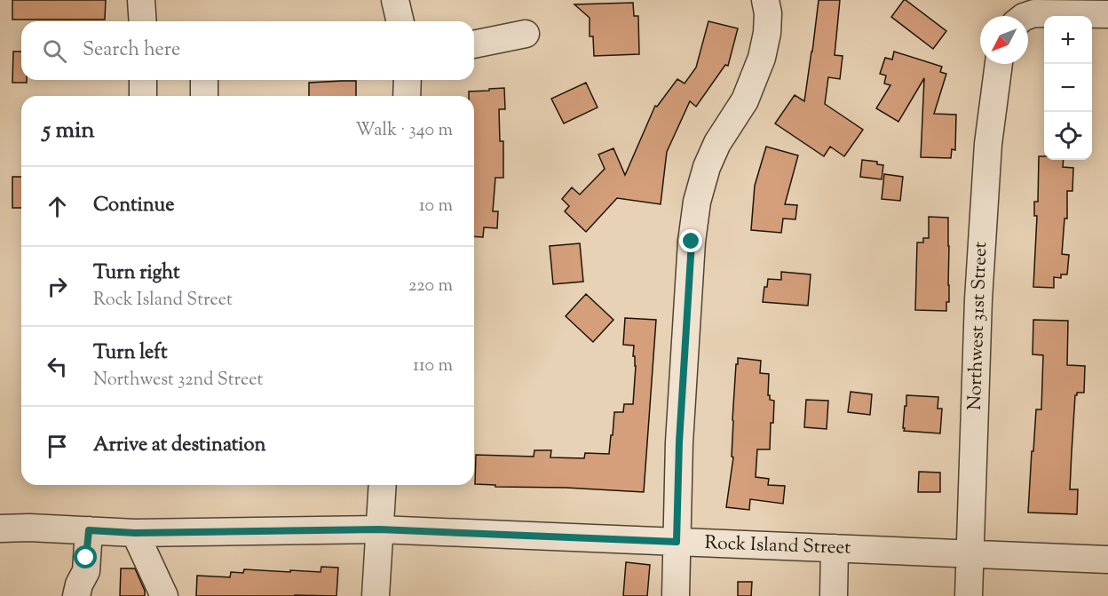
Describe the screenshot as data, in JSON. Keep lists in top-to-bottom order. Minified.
{"streets":{"street":["Northwest 31st Street","Rock Island Street"]},"crossings":[["Northwest 31st Street","Rock Island Street"]],"north":"bottom left","page":{"map_buttons":["+","−"],"search":"Search here","heading":["5 min","Walk · 340 m"],"list":[["Continue","10 m"],["Turn right","Rock Island Street","220 m"],["Turn left","Northwest 32nd Street","110 m"],"Arrive at destination"]}}
